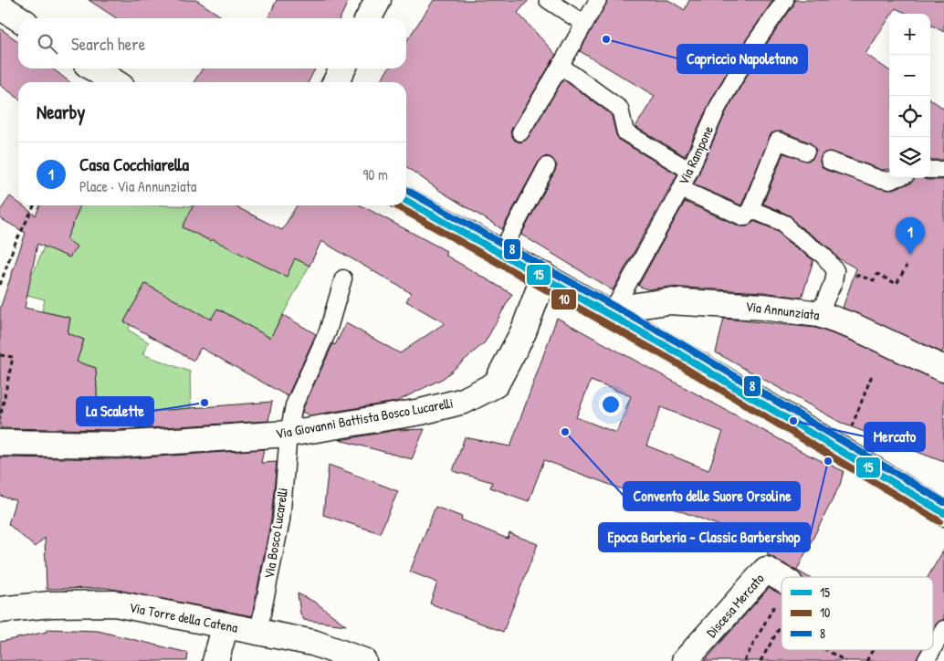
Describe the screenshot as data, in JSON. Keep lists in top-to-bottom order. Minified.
{"streets":{"street":["Via Annunziata","Via Giovanni Battista Bosco Lucarelli","Discesa Mercato","Via Torre della Catena"],"lane":["Via Rampone","Via Bosco Lucarelli"]},"crossings":[["Via Rampone","Via Annunziata"],["Via Giovanni Battista Bosco Lucarelli","Via Bosco Lucarelli"],["Via Bosco Lucarelli","Via Torre della Catena"]],"places":["Capriccio Napoletano","La Scalette","Mercato","Convento delle Suore Orsoline","Epoca Barberia - Classic Barbershop"],"lines":["transit line 8","transit line 15","transit line 10"],"legend":["15","10","8"],"page":{"map_buttons":["+","−"],"search":"Search here","heading":"Nearby","list":[{"mark":"1","name":"Casa Cocchiarella","note":"Place · Via Annunziata","value":"90 m"}],"pins":"1"}}
